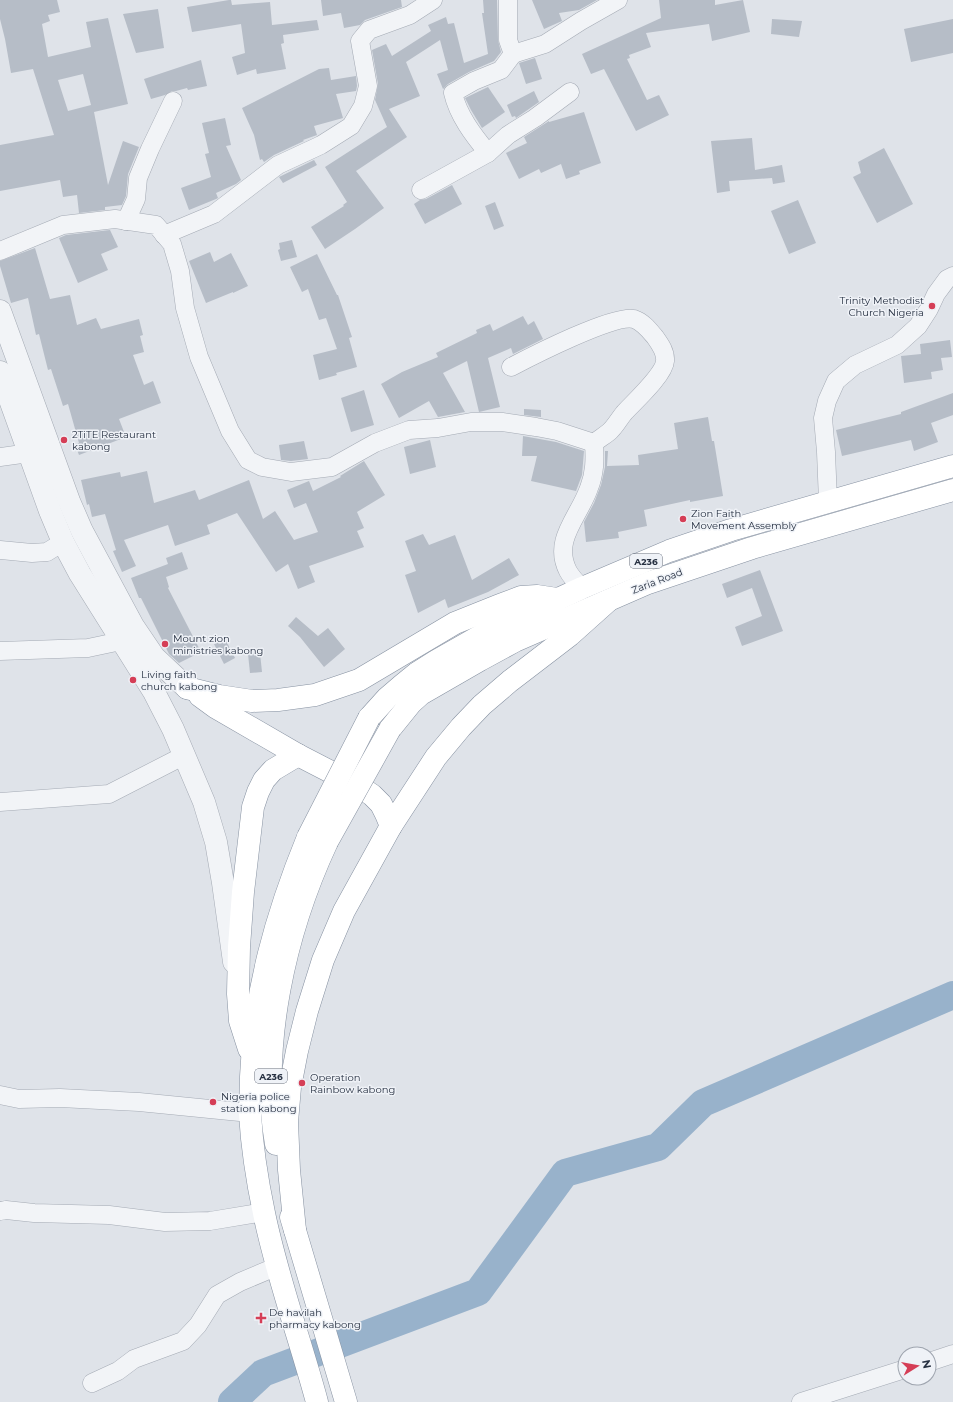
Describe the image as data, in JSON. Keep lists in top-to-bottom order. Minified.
{"streets":{"highway":["A236","Zaria Road"]},"crossings":[["A236","Zaria Road"]],"places":{"other":["Trinity Methodist Church Nigeria","2TiTE Restaurant kabong","Zion Faith Movement Assembly","Mount zion ministries kabong","Living faith church kabong","Operation Rainbow kabong","Nigeria police station kabong"],"health":["De havilah pharmacy kabong"]},"north":"right"}
